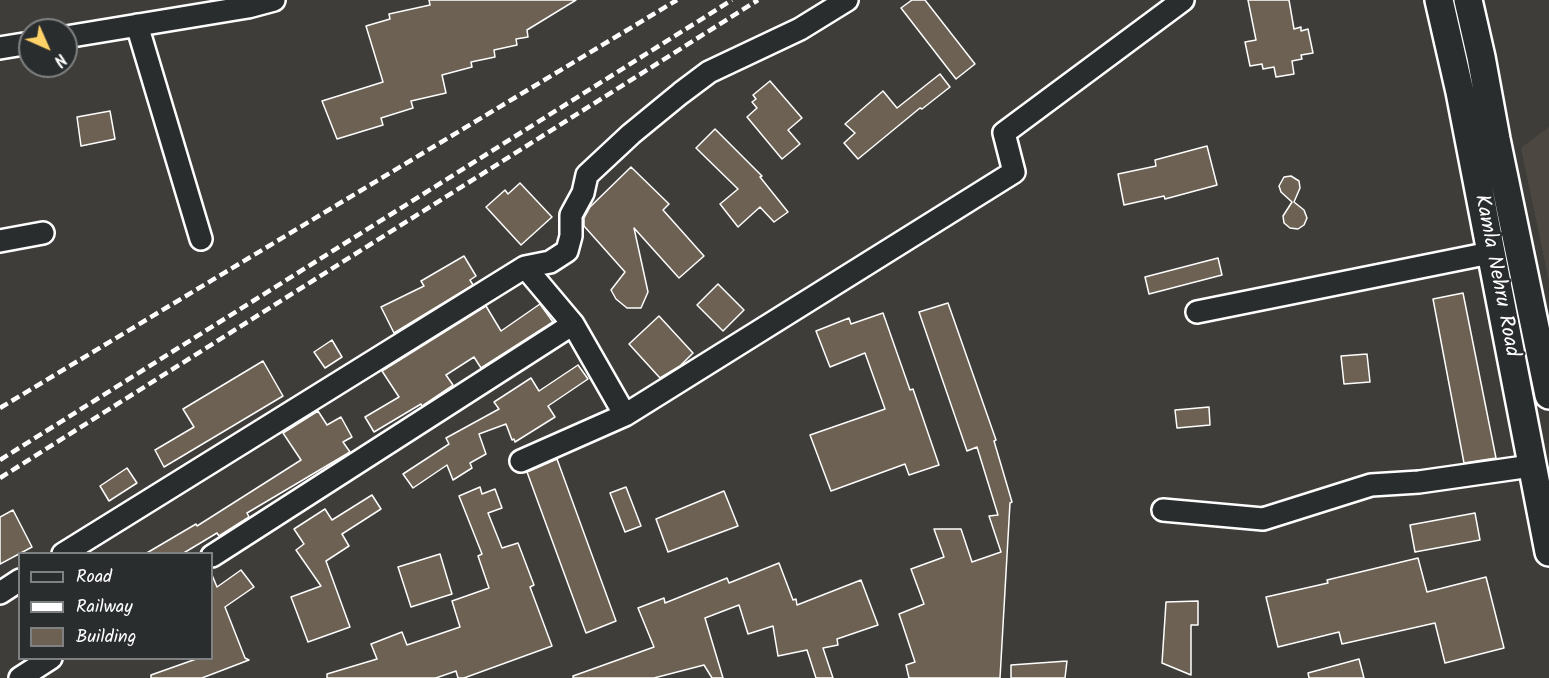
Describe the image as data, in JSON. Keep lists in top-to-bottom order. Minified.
{"streets":{"main road":["Kamla Nehru Road"]},"legend":["Road","Railway","Building"],"north":"bottom right"}
